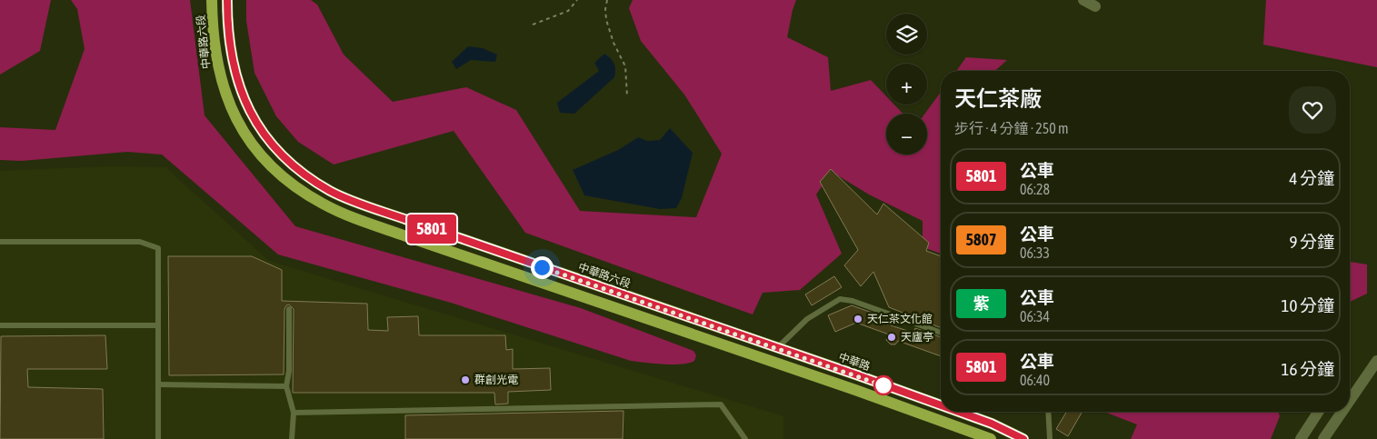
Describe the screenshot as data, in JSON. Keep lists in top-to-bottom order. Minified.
{"streets":{"main road":["中華路六段","中華路"]},"crossings":[["中華路六段","中華路"]],"places":["天仁茶文化館","天廬亭","群創光電"],"lines":["bus line 5801"],"page":{"on_map":"5801","map_buttons":["+","−"],"heading":["天仁茶廠","步行 · 4 分鐘 · 250 m"],"list":[{"mark":"5801","name":"公車","note":"06:28","value":"4 分鐘"},{"mark":"5807","name":"公車","note":"06:33","value":"9 分鐘"},{"mark":"紫","name":"公車","note":"06:34","value":"10 分鐘"},{"mark":"5801","name":"公車","note":"06:40","value":"16 分鐘"}]}}
